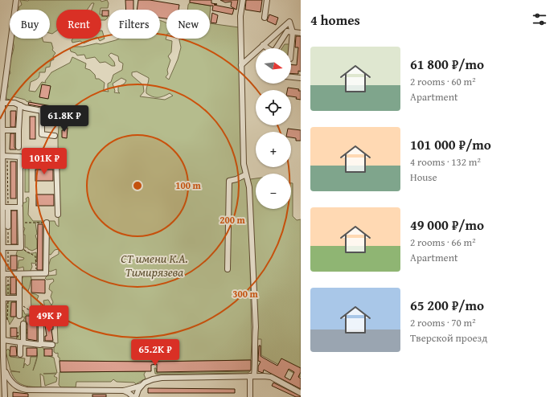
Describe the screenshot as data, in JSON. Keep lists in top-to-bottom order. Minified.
{"parks":["СТ имени К.А. Тимирязева"],"north":"right","page":{"heading":"4 homes","chip":["Buy","Rent","Filters","New"],"list":[{"name":"61 800 ₽/mo","note":"2 rooms · 60 m² · Apartment"},{"name":"101 000 ₽/mo","note":"4 rooms · 132 m² · House"},{"name":"49 000 ₽/mo","note":"2 rooms · 66 m² · Apartment"},{"name":"65 200 ₽/mo","note":"2 rooms · 70 m² · Тверской проезд"}],"map_buttons":["+","−"],"price":["61.8K ₽","101K ₽","49K ₽","65.2K ₽"]},"rings":["100 m","200 m","300 m"]}
